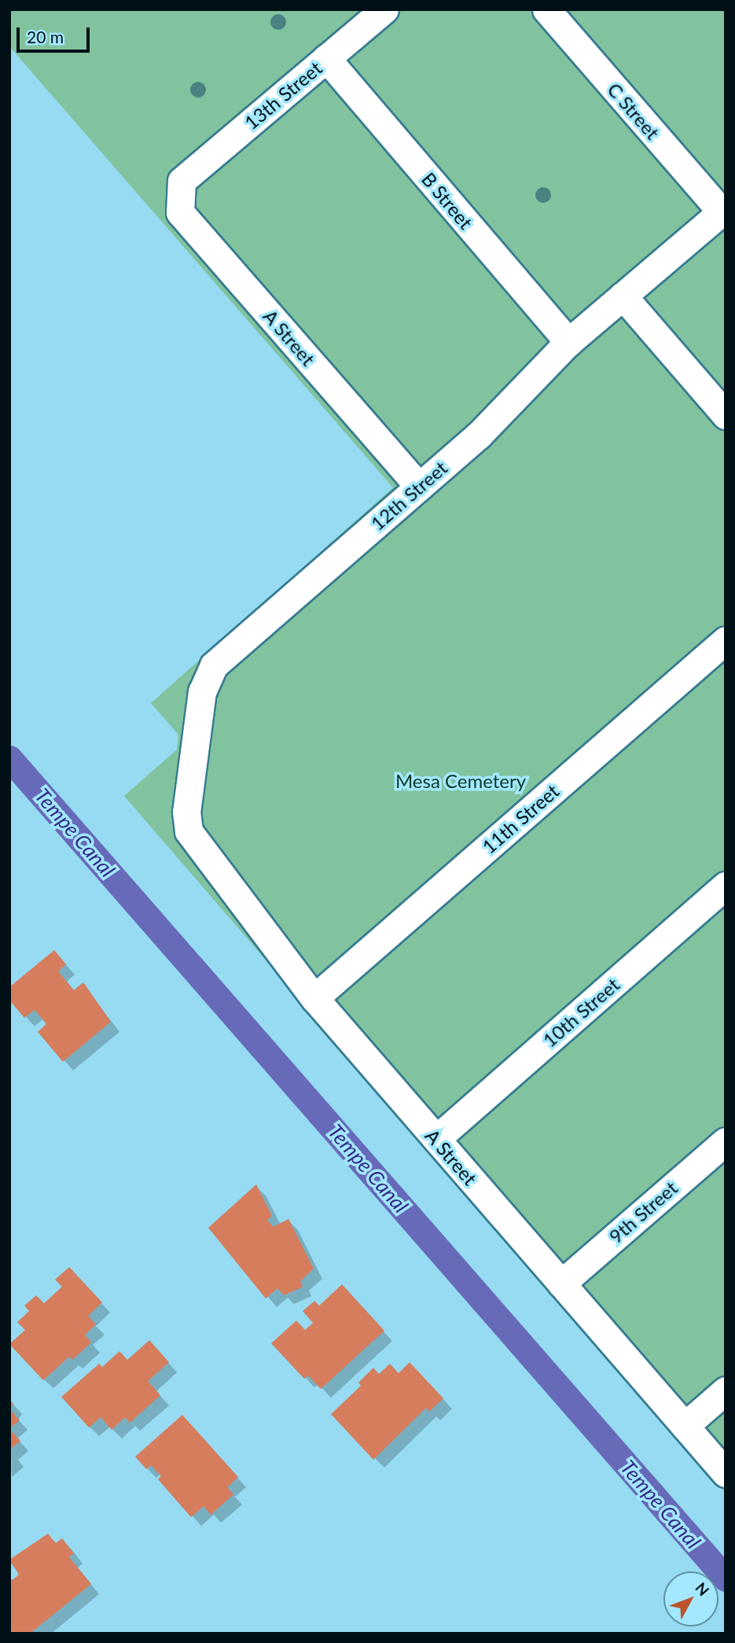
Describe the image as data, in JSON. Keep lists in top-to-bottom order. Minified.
{"streets":{"lane":["13th Street","C Street","B Street","A Street","12th Street","11th Street","10th Street","9th Street"]},"crossings":[["13th Street","B Street"],["13th Street","A Street"],["C Street","12th Street"],["B Street","12th Street"],["A Street","12th Street"],["A Street","11th Street"],["A Street","10th Street"],["A Street","9th Street"]],"water":["Tempe Canal"],"parks":["Mesa Cemetery"],"scale_bar":"20 m","north":"top right"}
